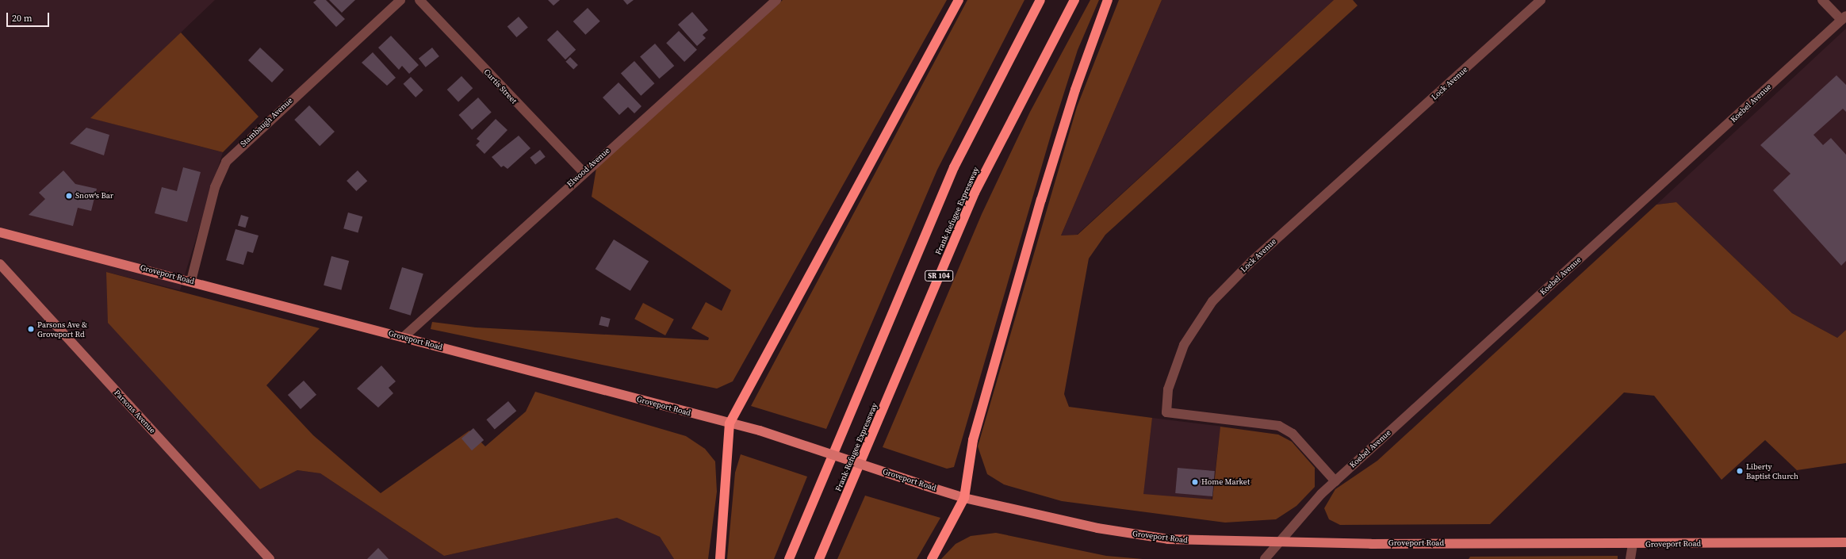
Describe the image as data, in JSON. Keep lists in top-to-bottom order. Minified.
{"streets":{"highway":["Frank-Refugee Expressway","SR 104"],"main road":["Groveport Road"],"street":["Lock Avenue","Curtis Street","Koebel Avenue","Stambaugh Avenue","Elwood Avenue","Parsons Avenue"]},"crossings":[["Lock Avenue","Koebel Avenue"],["Curtis Street","Elwood Avenue"],["Koebel Avenue","Groveport Road"],["Stambaugh Avenue","Groveport Road"],["Elwood Avenue","Groveport Road"]],"places":["Snow's Bar","Parsons Ave & Groveport Rd","Liberty Baptist Church","Home Market"],"scale_bar":"20 m"}
